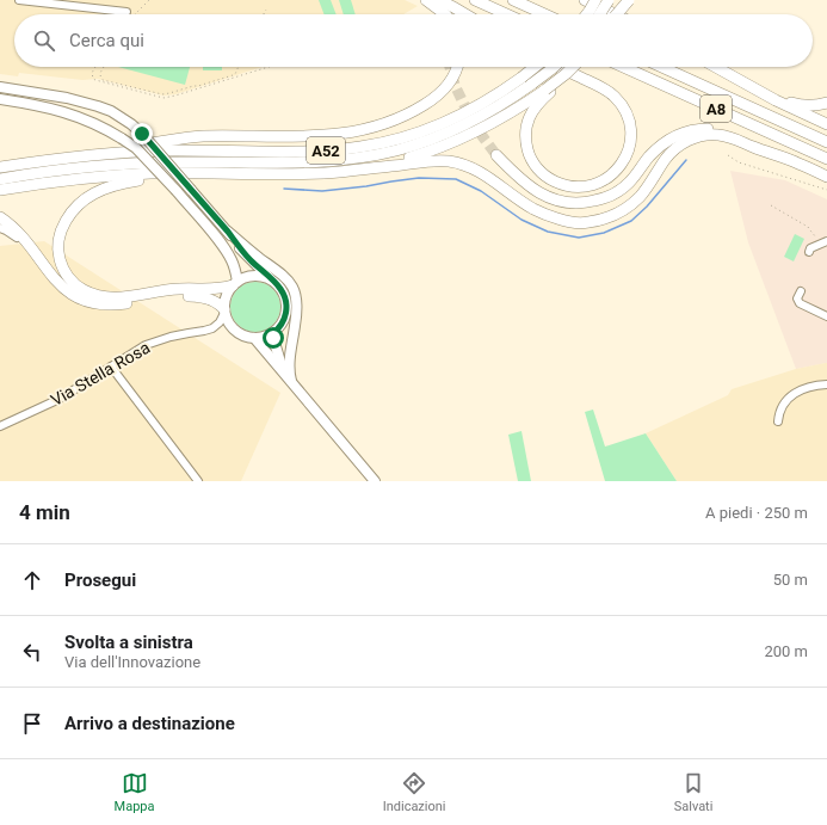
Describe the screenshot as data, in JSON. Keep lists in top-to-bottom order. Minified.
{"streets":{"highway":["A8","A52"],"street":["Via Stella Rosa"]},"page":{"search":"Cerca qui","heading":["4 min","A piedi · 250 m"],"list":[["Prosegui","50 m"],["Svolta a sinistra","Via dell'Innovazione","200 m"],"Arrivo a destinazione"],"nav":["Mappa","Indicazioni","Salvati"]}}
